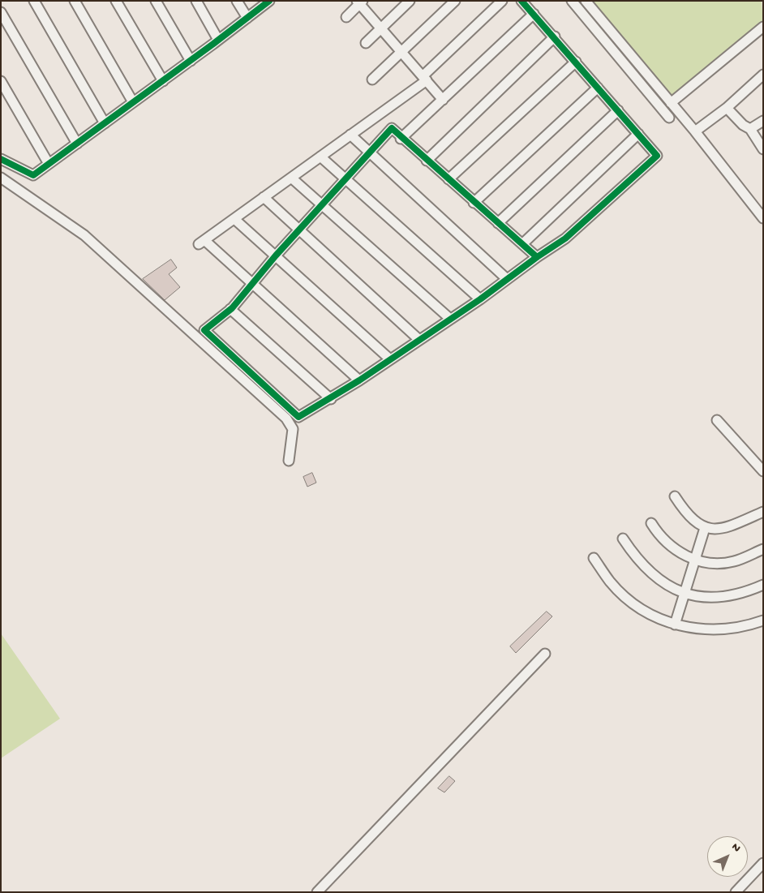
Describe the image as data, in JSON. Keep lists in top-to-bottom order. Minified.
{"north":"top right"}
